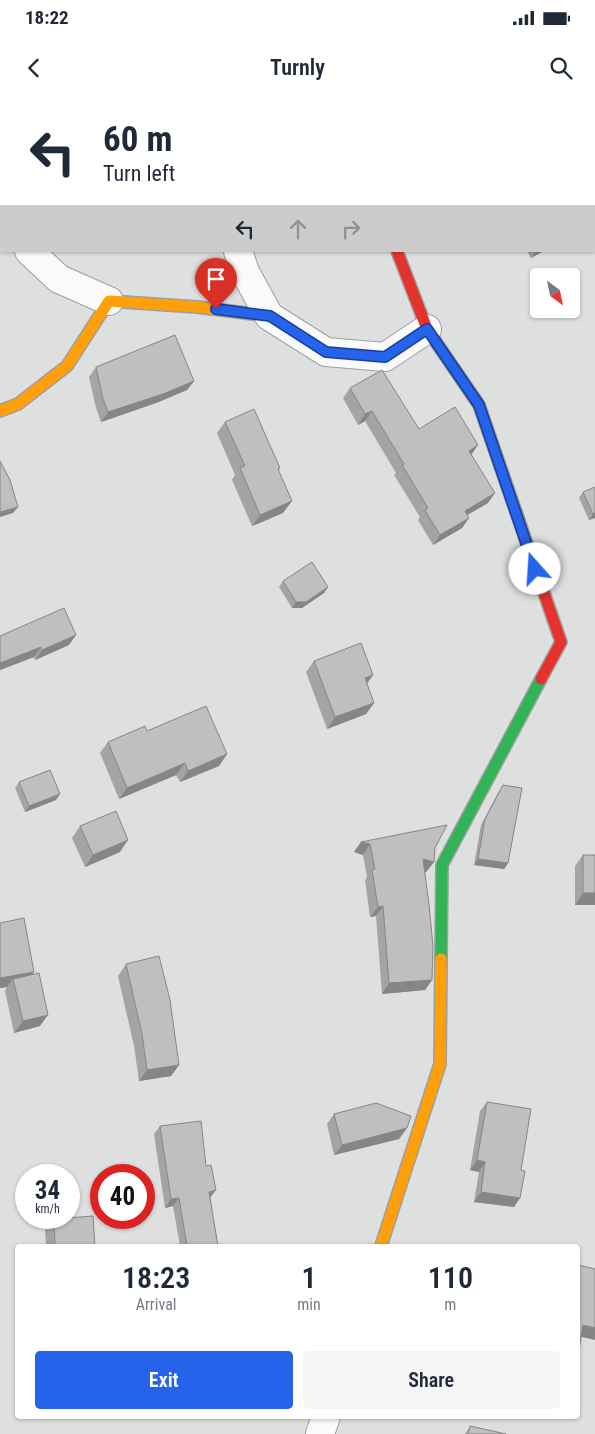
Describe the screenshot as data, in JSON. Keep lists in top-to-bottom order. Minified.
{"north":"bottom right","page":{"status":"18:22","header":"Turnly","turn":["60 m","Turn left"],"speed":"34 km/h","limit":"40","eta":["18:23","Arrival","1","min","110","m"],"buttons":["Exit","Share"]}}
